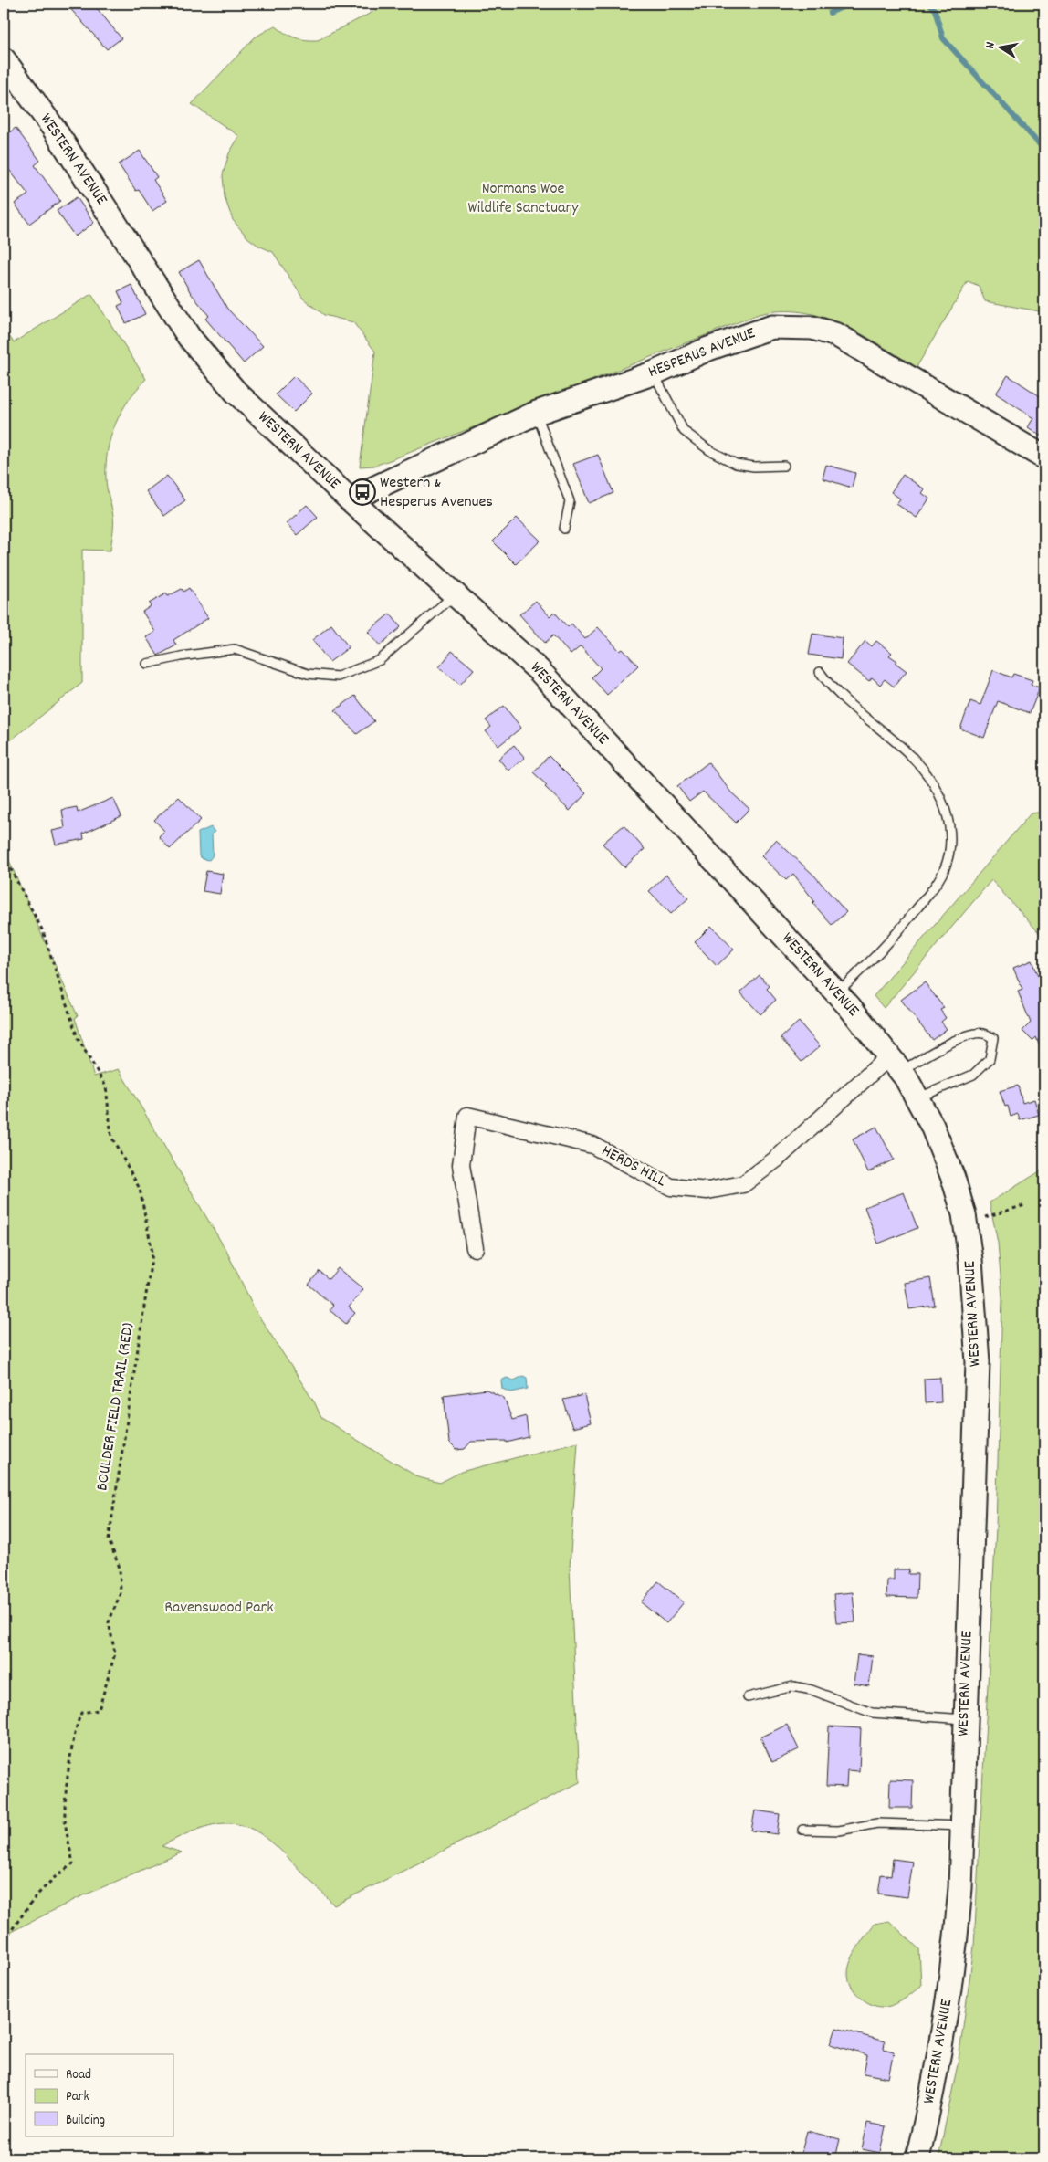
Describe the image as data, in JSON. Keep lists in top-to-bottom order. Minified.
{"streets":{"main road":["WESTERN AVENUE","HESPERUS AVENUE"],"street":["HERDS HILL"],"path":["BOULDER FIELD TRAIL (RED)"]},"crossings":[["WESTERN AVENUE","HESPERUS AVENUE"],["WESTERN AVENUE","HERDS HILL"]],"parks":["Normans Woe Wildlife Sanctuary","Ravenswood Park"],"places":{"bus stop":["Western & Hesperus Avenues"]},"legend":["Road","Park","Building"],"north":"left"}
